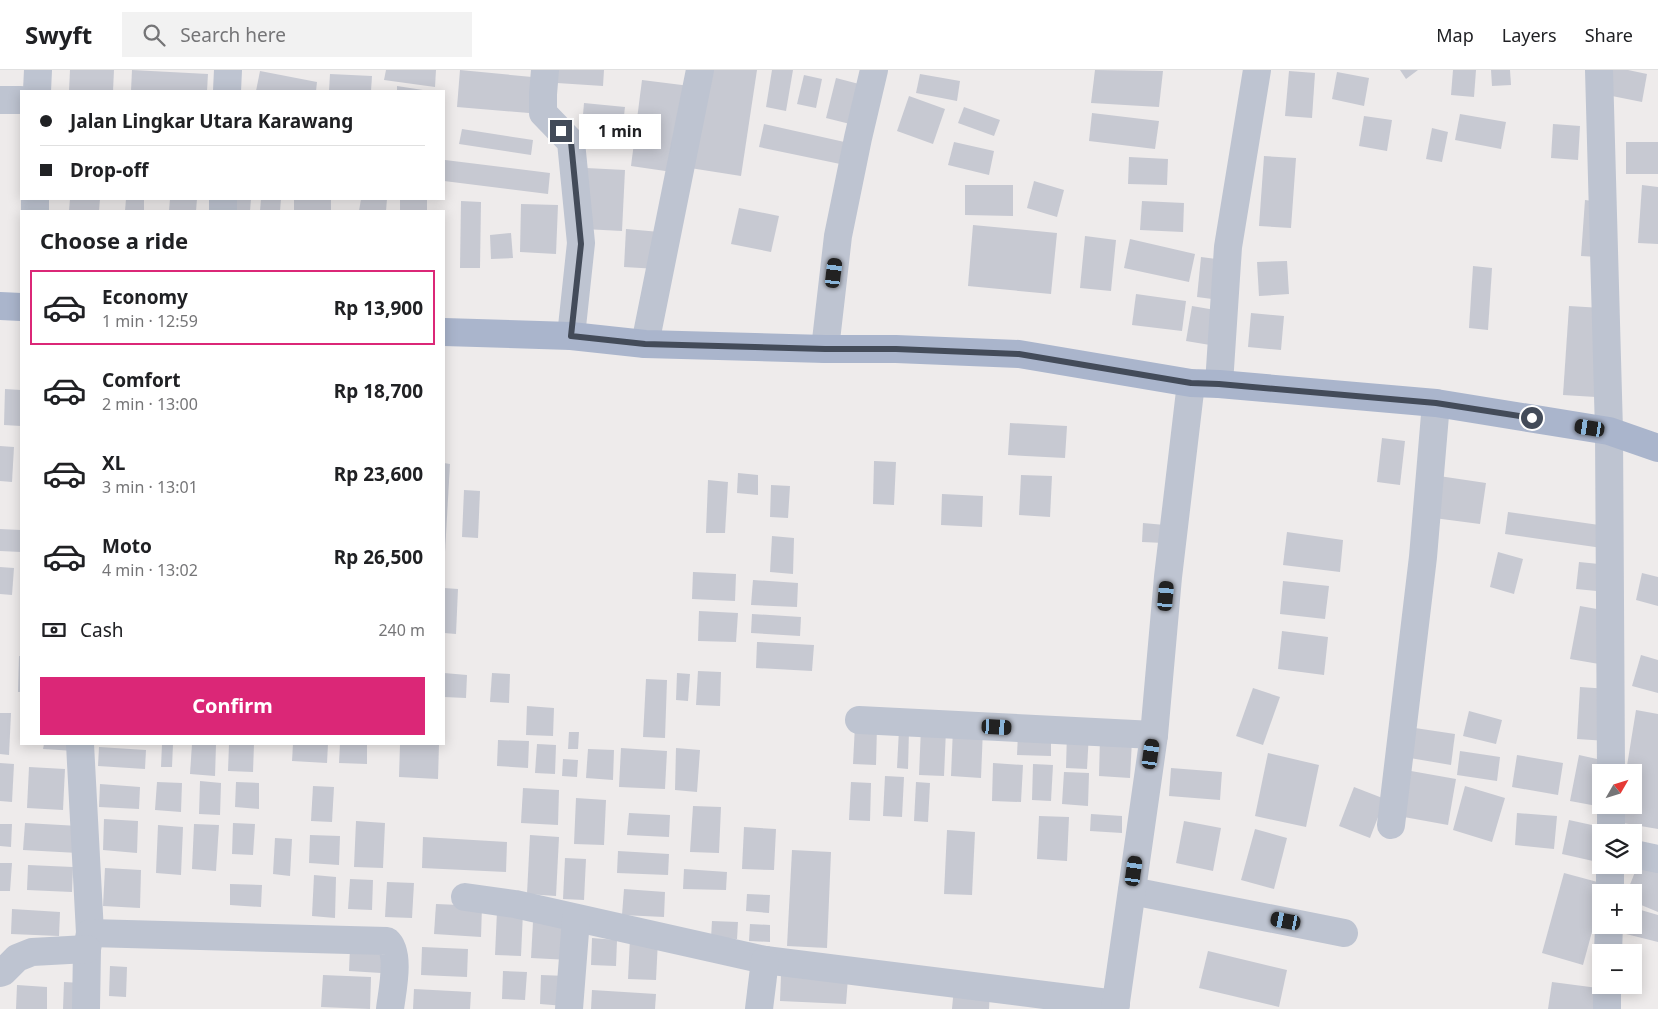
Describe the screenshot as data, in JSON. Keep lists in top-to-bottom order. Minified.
{"north":"top right","page":{"header":"Swyft","search":"Search here","nav":["Map","Layers","Share"],"banner":["Jalan Lingkar Utara Karawang","Drop-off"],"bubble":"1 min","heading":"Choose a ride","list":[{"name":"Economy","note":"1 min · 12:59","value":"Rp 13,900"},{"name":"Comfort","note":"2 min · 13:00","value":"Rp 18,700"},{"name":"XL","note":"3 min · 13:01","value":"Rp 23,600"},{"name":"Moto","note":"4 min · 13:02","value":"Rp 26,500"}],"pay":["Cash","240 m"],"buttons":"Confirm","map_buttons":["+","−"]}}
